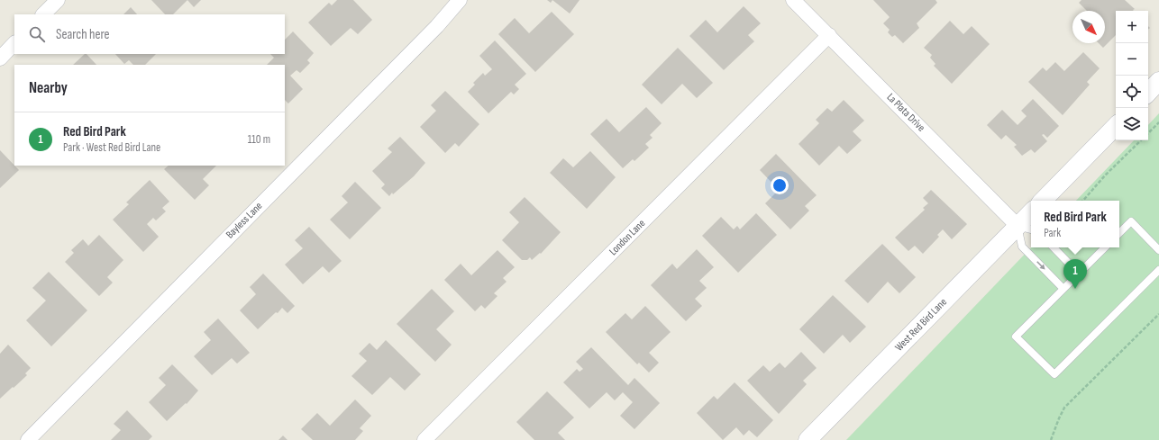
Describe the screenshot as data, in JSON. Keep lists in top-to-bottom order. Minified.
{"streets":{"street":["La Plata Drive","Bayless Lane","London Lane","West Red Bird Lane"]},"crossings":[["La Plata Drive","London Lane"],["La Plata Drive","West Red Bird Lane"]],"north":"bottom right","page":{"map_buttons":["+","−"],"search":"Search here","heading":"Nearby","list":[{"mark":"1","name":"Red Bird Park","note":"Park · West Red Bird Lane","value":"110 m"}],"popup":["Red Bird Park","Park"],"pins":"1"}}
